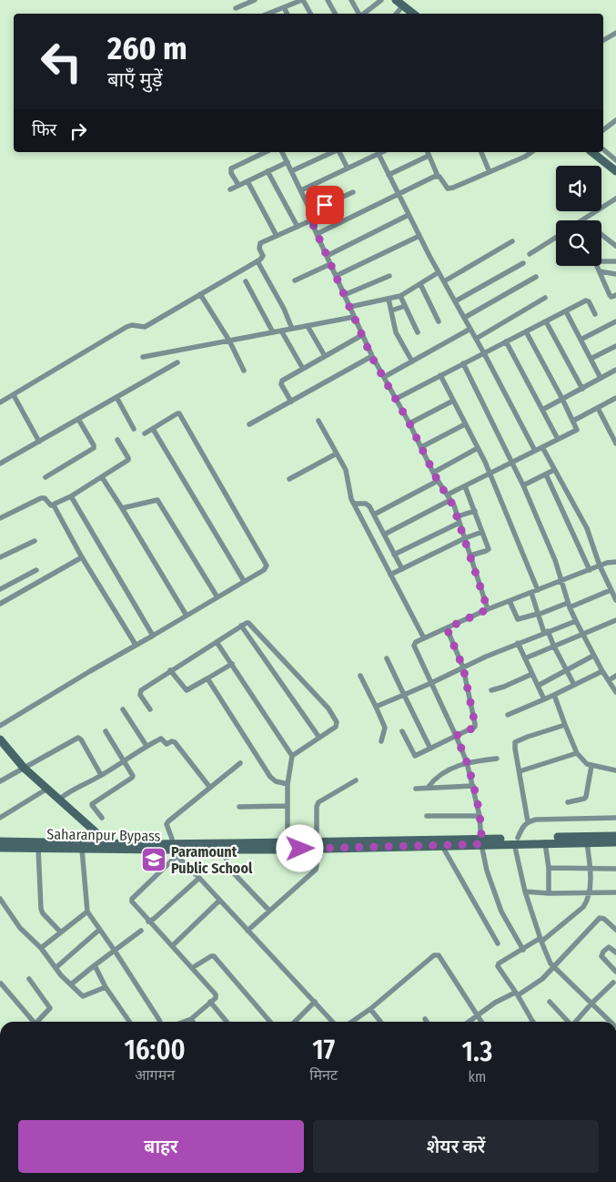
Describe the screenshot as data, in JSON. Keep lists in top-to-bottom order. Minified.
{"streets":{"main road":["Saharanpur Bypass"]},"places":{"school or university":["Paramount Public School"]},"page":{"turn":["260 m","बाएँ मुड़ें"],"then":"फिर","eta":["16:00","आगमन","17","मिनट","1.3","km"],"buttons":["बाहर","शेयर करें"]}}
